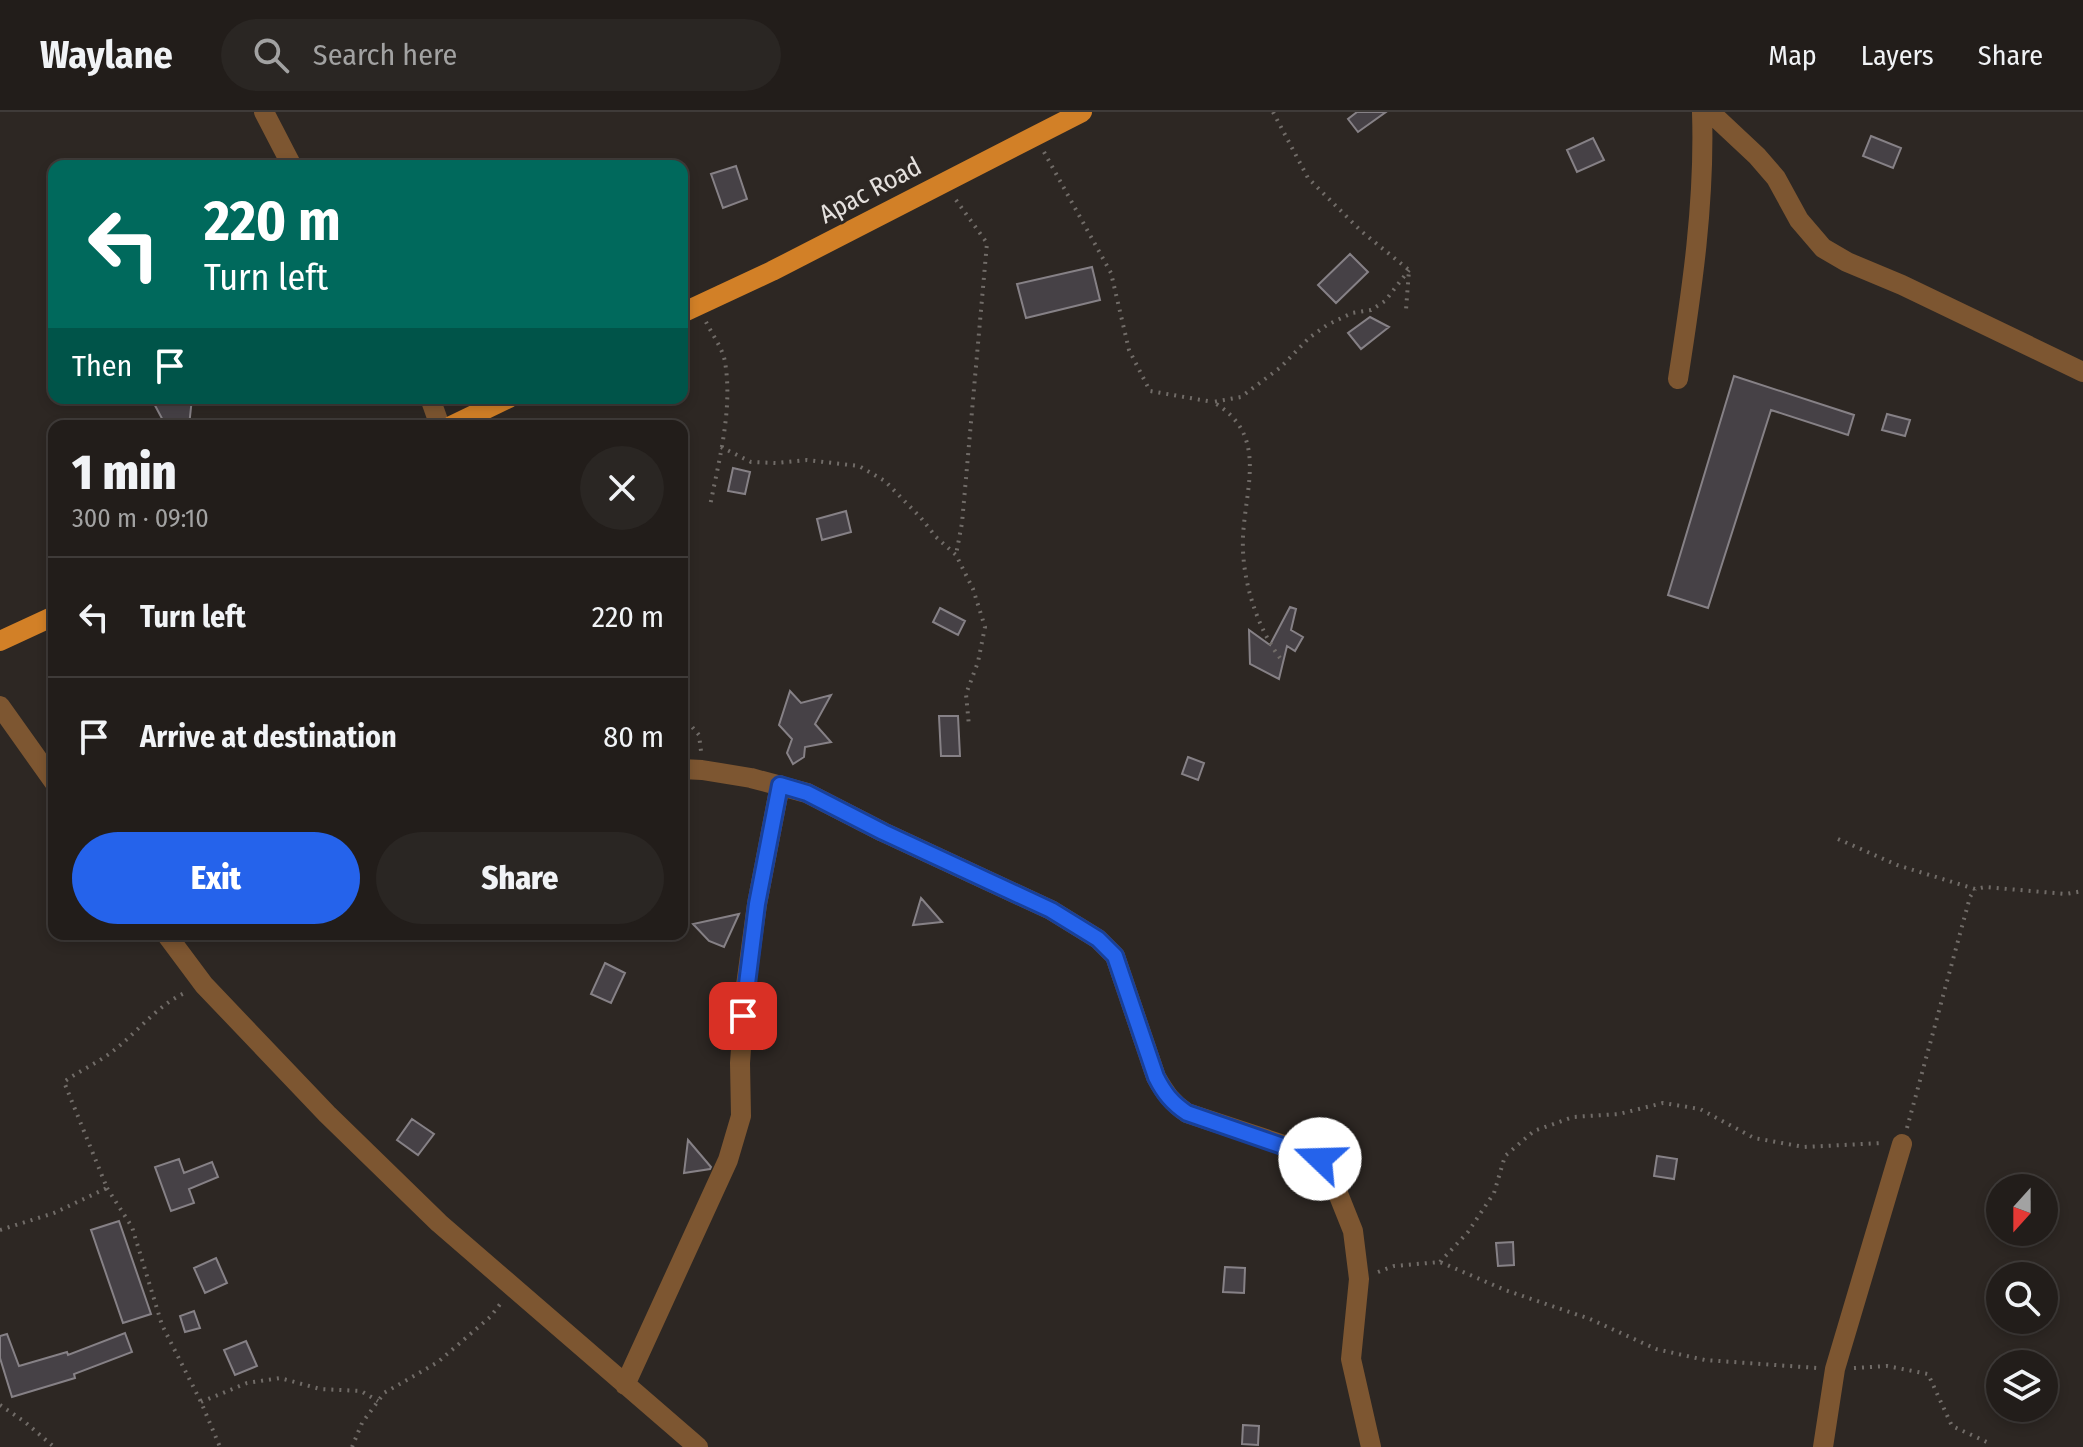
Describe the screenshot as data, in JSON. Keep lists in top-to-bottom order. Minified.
{"streets":{"main road":["Apac Road"]},"north":"bottom","page":{"header":"Waylane","search":"Search here","nav":["Map","Layers","Share"],"turn":["220 m","Turn left"],"then":"Then","heading":["1 min","300 m · 09:10"],"list":[{"name":"Turn left","value":"220 m"},{"name":"Arrive at destination","value":"80 m"}],"buttons":["Exit","Share"]}}
